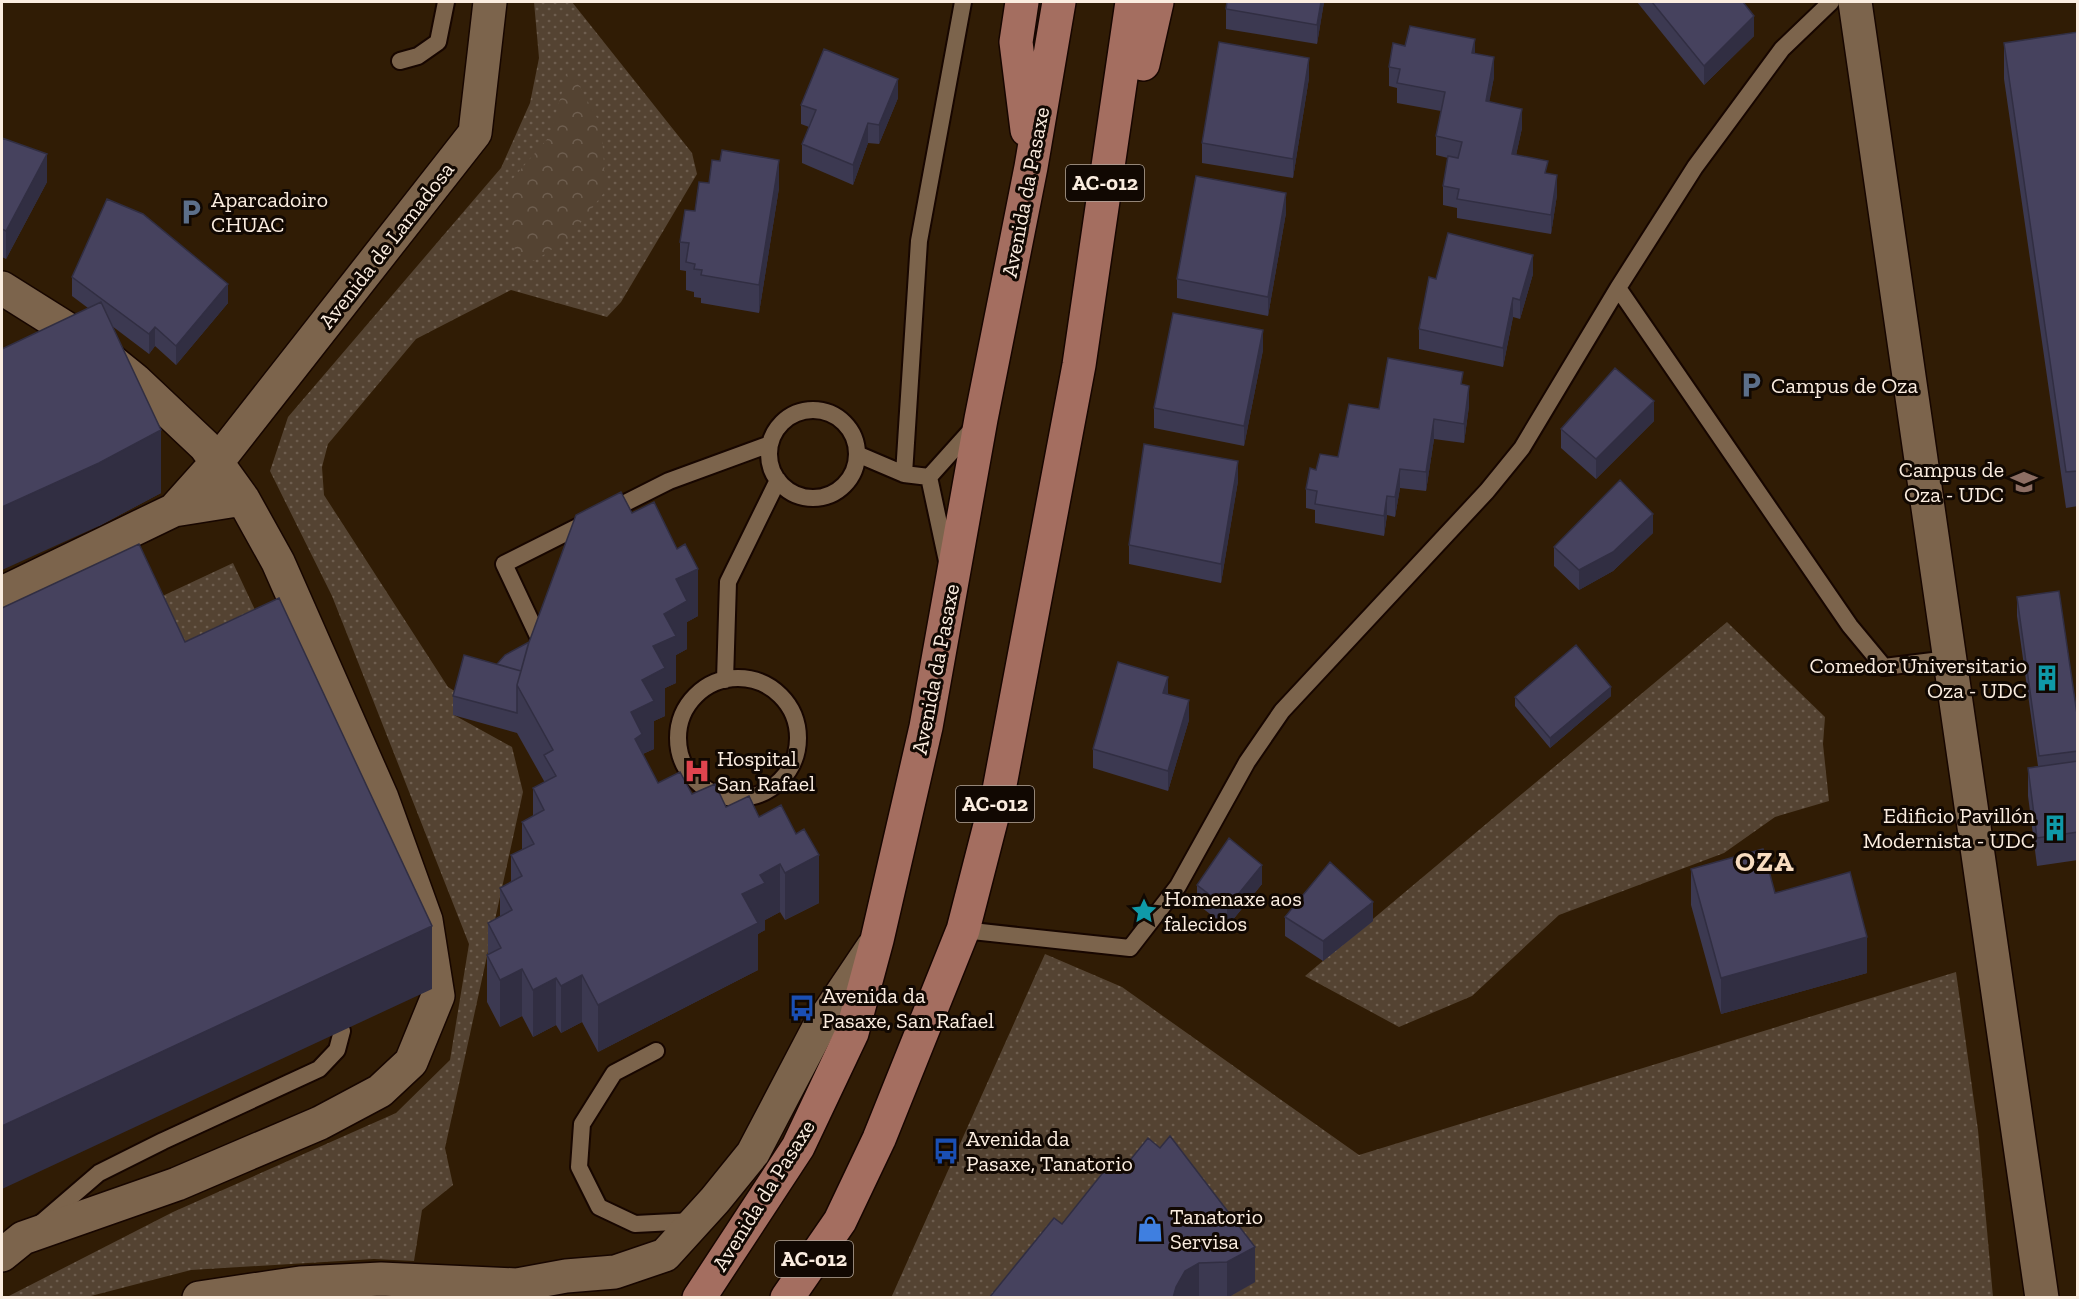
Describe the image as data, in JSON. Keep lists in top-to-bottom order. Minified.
{"streets":{"main road":["AC-012","Avenida da Pasaxe"],"street":["Avenida de Lamadosa"]},"districts":["OZA"],"places":{"parking":["Aparcadoiro CHUAC","Campus de Oza"],"school or university":["Campus de Oza - UDC"],"building":["Comedor Universitario Oza - UDC","Edificio Pavillón Modernista - UDC"],"hospital":["Hospital San Rafael"],"place":["Homenaxe aos falecidos"],"bus stop":["Avenida da Pasaxe, San Rafael","Avenida da Pasaxe, Tanatorio"],"shop":["Tanatorio Servisa"]}}
